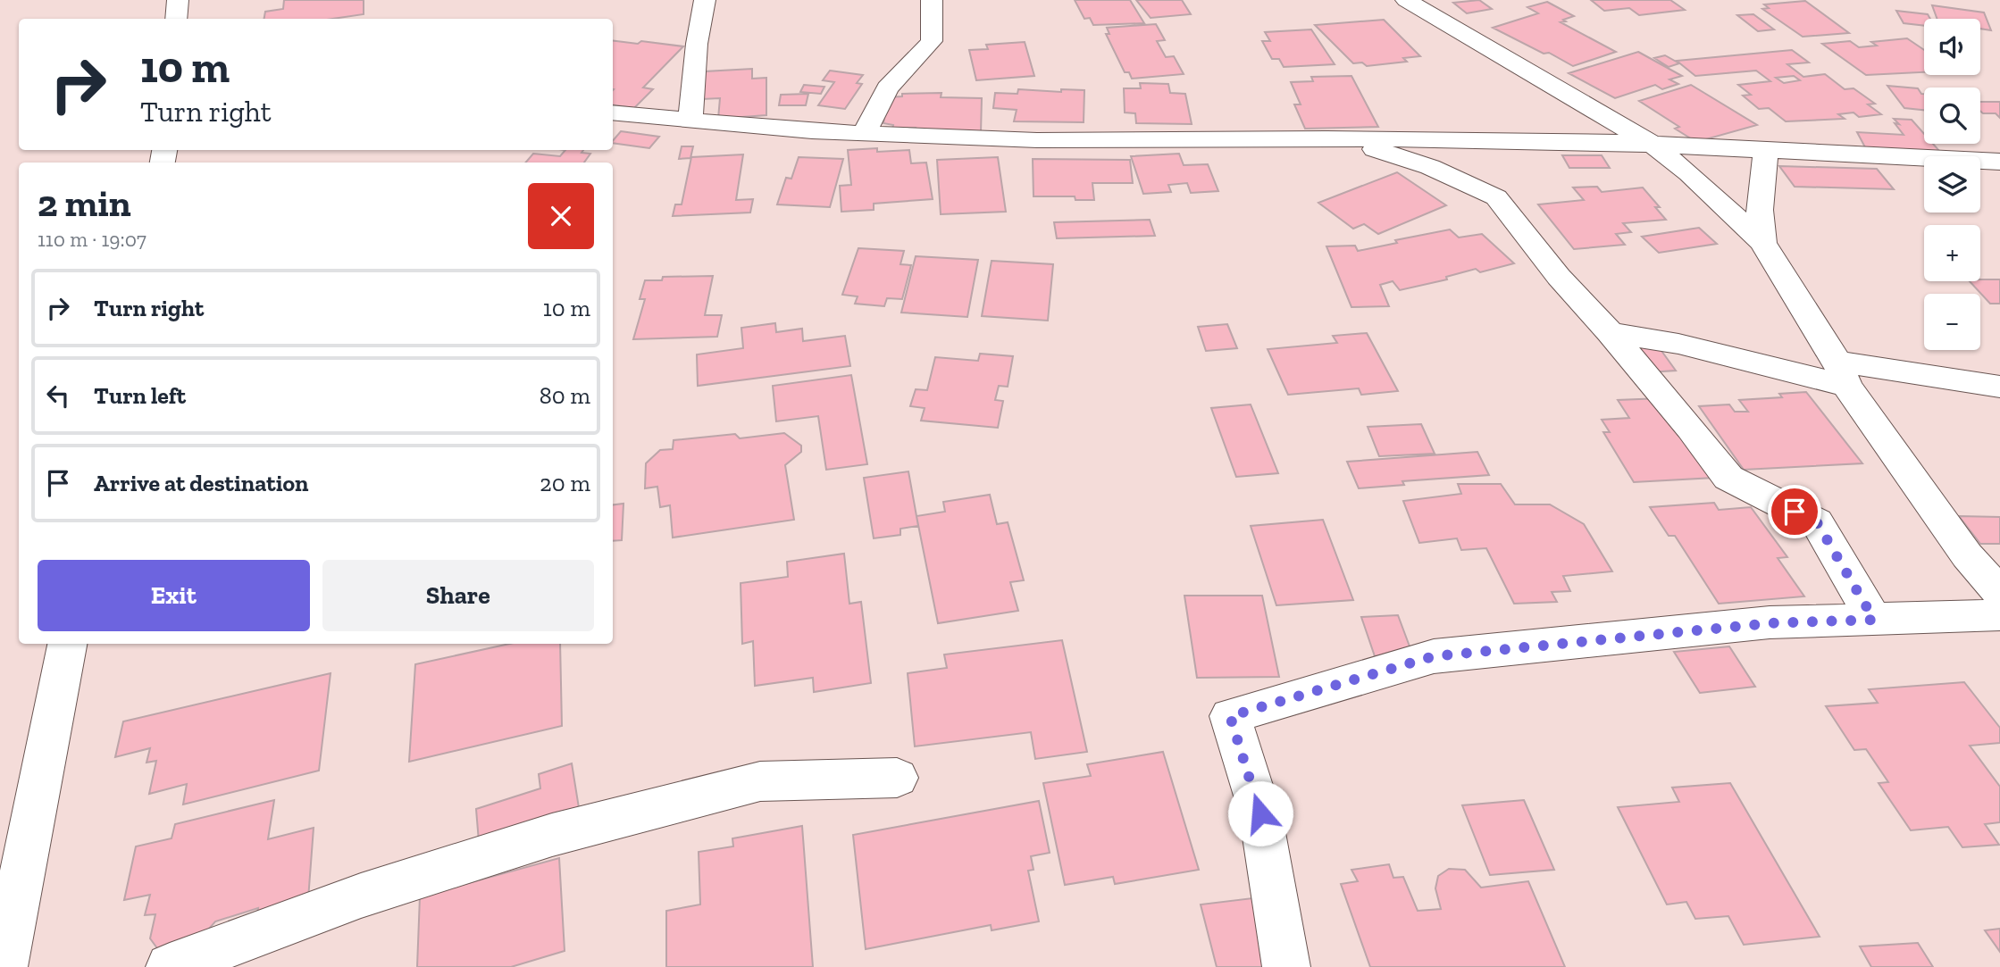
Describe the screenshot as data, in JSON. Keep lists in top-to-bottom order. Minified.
{"page":{"map_buttons":["+","−"],"turn":["10 m","Turn right"],"heading":["2 min","110 m · 19:07"],"list":[{"name":"Turn right","value":"10 m"},{"name":"Turn left","value":"80 m"},{"name":"Arrive at destination","value":"20 m"}],"buttons":["Exit","Share"]}}
